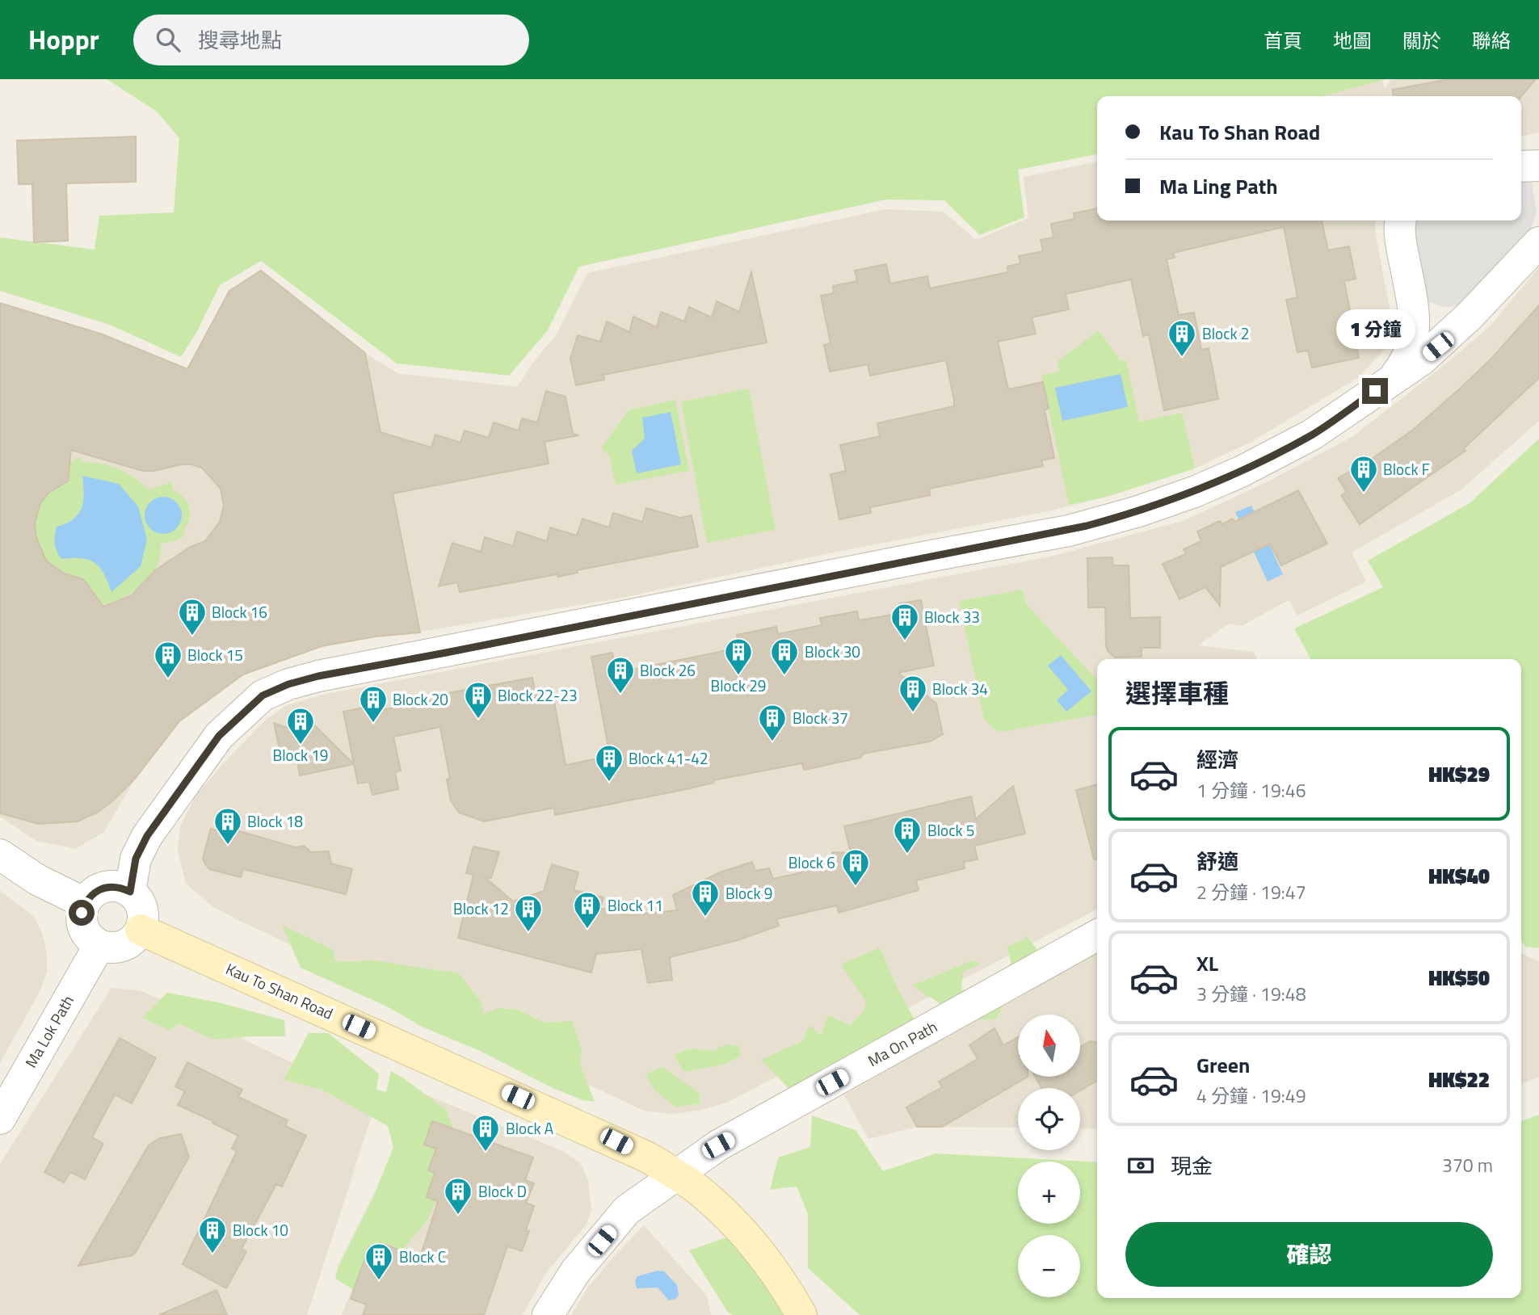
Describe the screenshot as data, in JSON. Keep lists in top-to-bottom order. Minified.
{"streets":{"street":["Kau To Shan Road","Ma Lok Path","Ma On Path"]},"crossings":[["Kau To Shan Road","Ma Lok Path"],["Kau To Shan Road","Ma On Path"]],"places":{"building":["Block 2","Block F","Block 16","Block 33","Block 29","Block 30","Block 15","Block 26","Block 34","Block 22-23","Block 20","Block 37","Block 19","Block 41-42","Block 18","Block 5","Block 6","Block 9","Block 11","Block 12","Block A","Block D","Block 10","Block C"]},"north":"top","page":{"header":"Hoppr","search":"搜尋地點","nav":["首頁","地圖","關於","聯絡"],"banner":["Kau To Shan Road","Ma Ling Path"],"bubble":"1 分鐘","heading":"選擇車種","list":[{"name":"經濟","note":"1 分鐘 · 19:46","value":"HK$29"},{"name":"舒適","note":"2 分鐘 · 19:47","value":"HK$40"},{"name":"XL","note":"3 分鐘 · 19:48","value":"HK$50"},{"name":"Green","note":"4 分鐘 · 19:49","value":"HK$22"}],"map_buttons":["+","−"],"pay":["現金","370 m"],"buttons":"確認"}}
